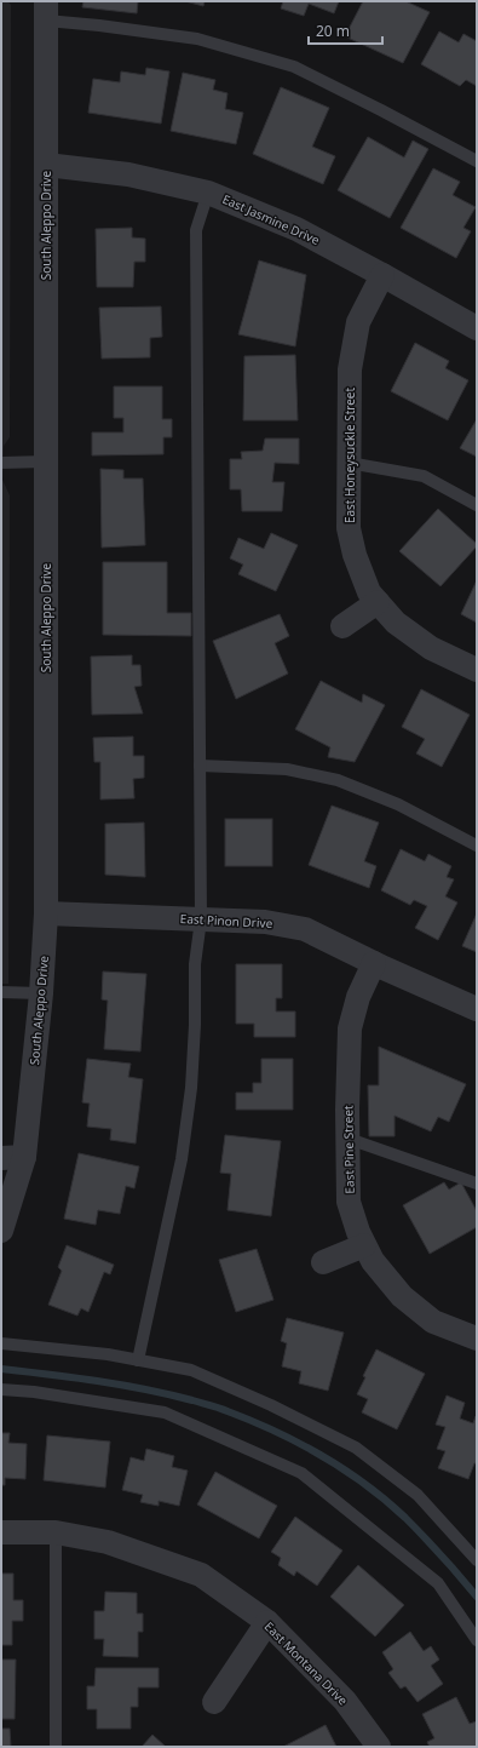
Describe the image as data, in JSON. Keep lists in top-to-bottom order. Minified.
{"streets":{"street":["East Jasmine Drive","South Aleppo Drive","East Honeysuckle Street","East Pinon Drive","East Pine Street","East Montana Drive"]},"crossings":[["East Jasmine Drive","South Aleppo Drive"],["East Jasmine Drive","East Honeysuckle Street"],["South Aleppo Drive","East Pinon Drive"],["East Pinon Drive","East Pine Street"]],"scale_bar":"20 m"}
